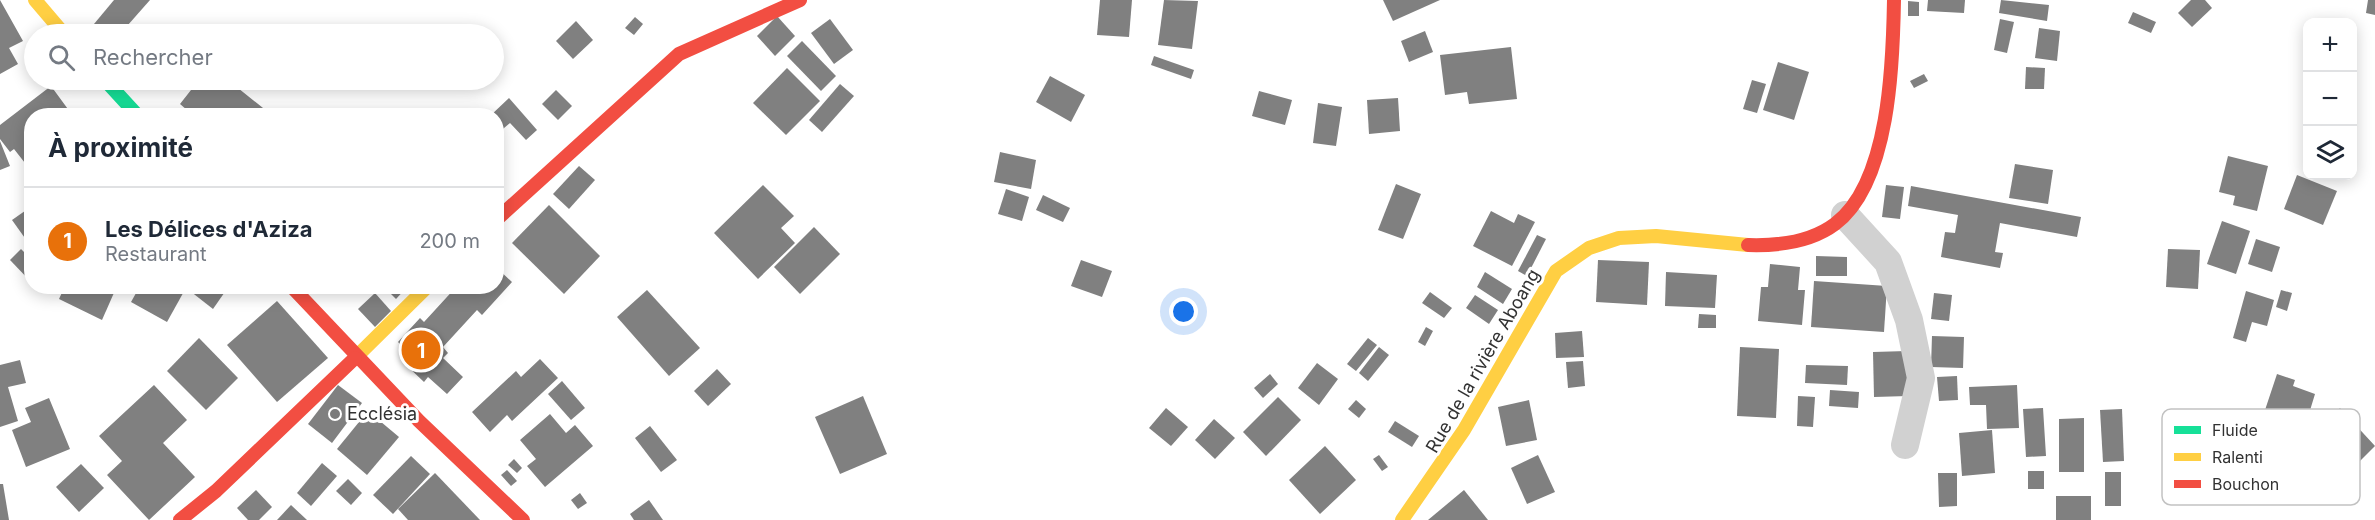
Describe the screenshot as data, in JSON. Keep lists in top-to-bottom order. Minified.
{"streets":{"street":["Rue de la rivière Aboang"]},"places":["Ecclésia"],"legend":["Fluide","Ralenti","Bouchon"],"page":{"map_buttons":["+","−"],"search":"Rechercher","heading":"À proximité","list":[{"mark":"1","name":"Les Délices d'Aziza","note":"Restaurant","value":"200 m"}],"pins":"1"}}
